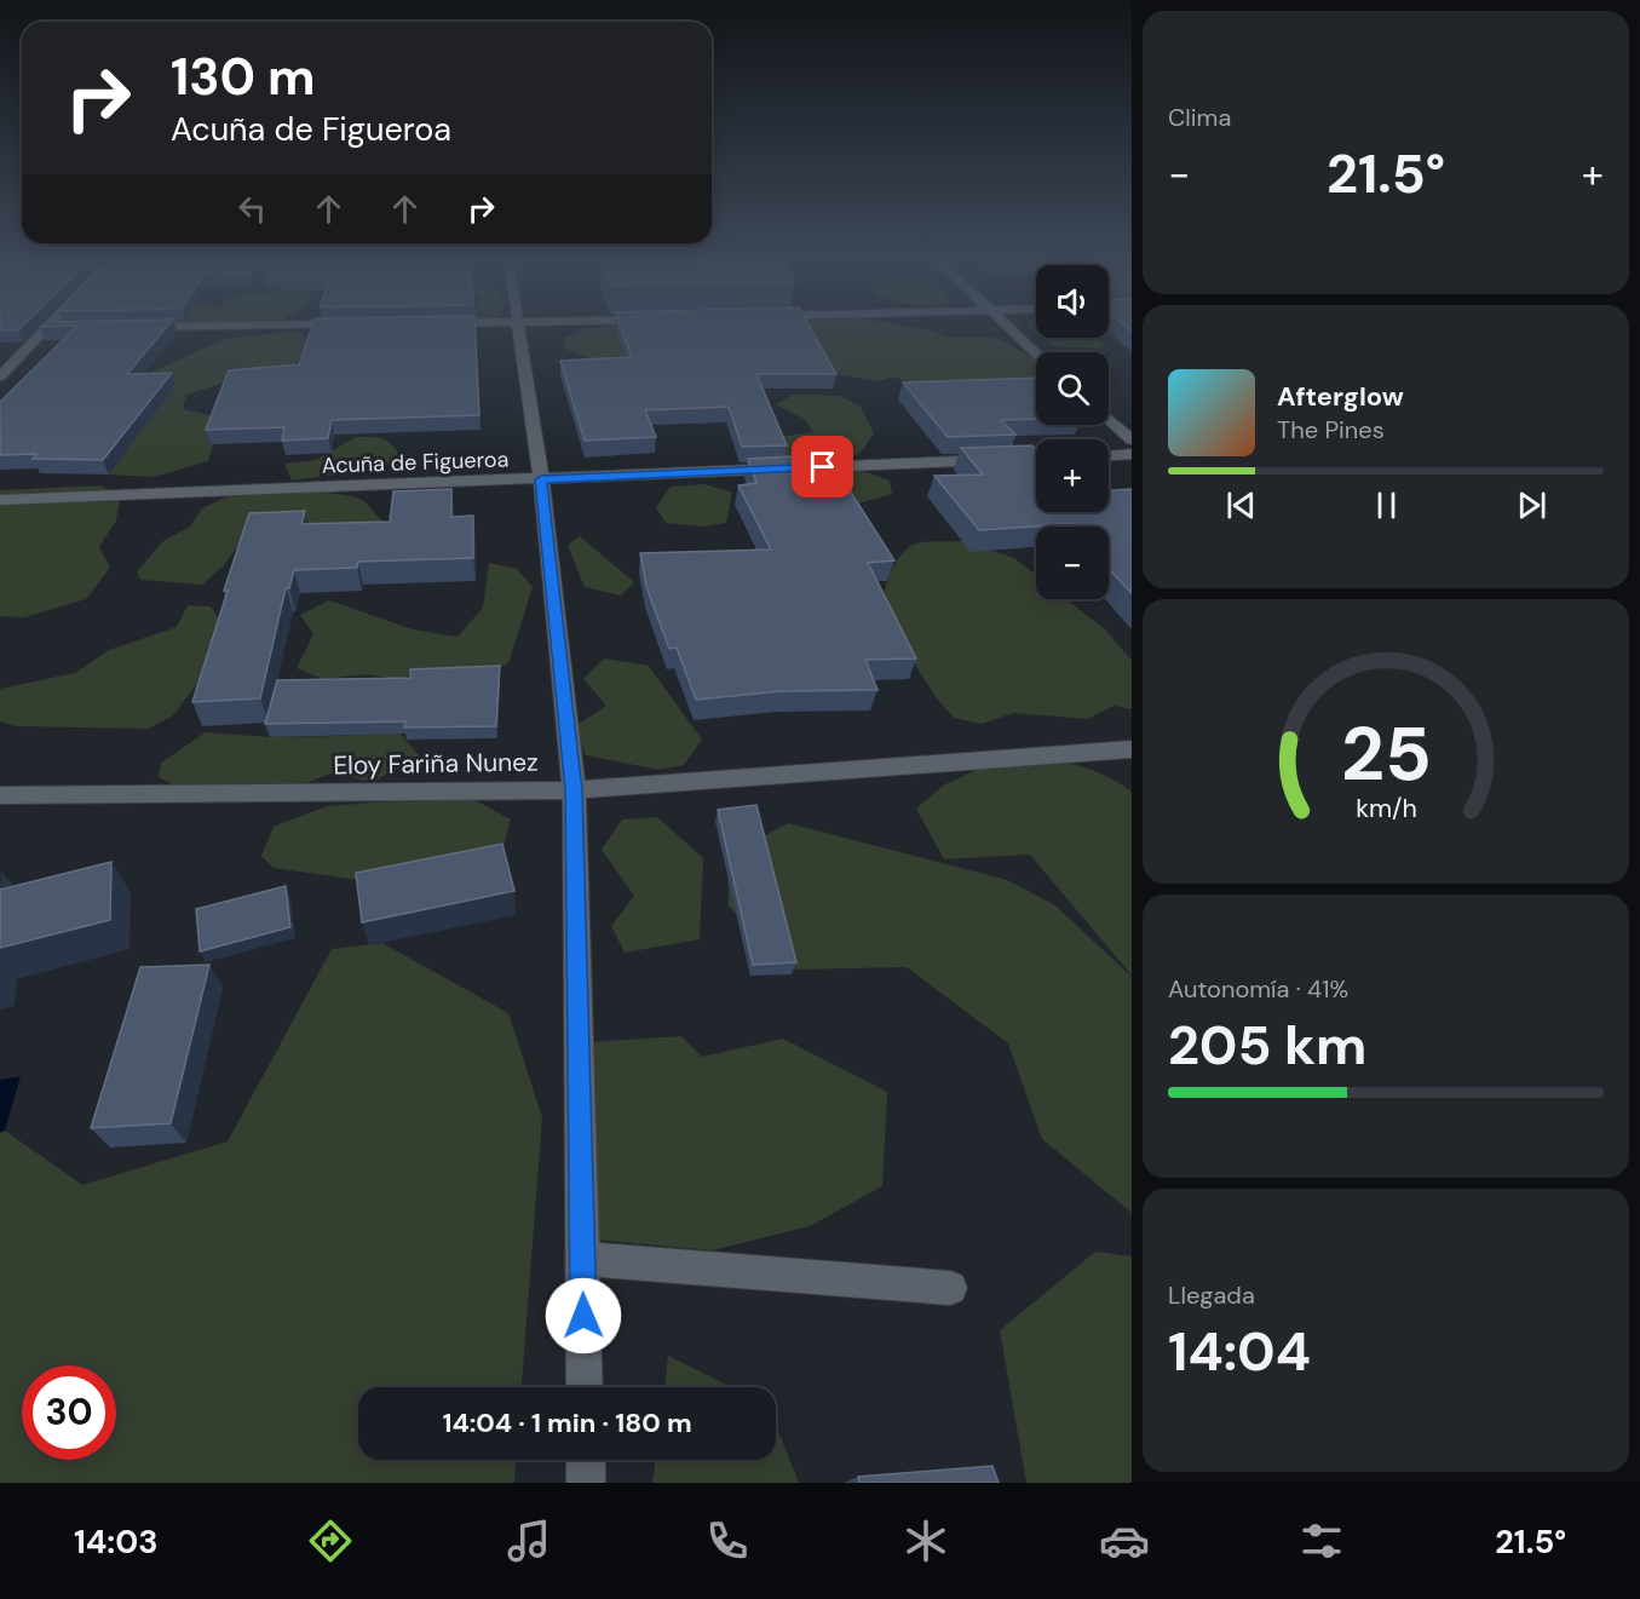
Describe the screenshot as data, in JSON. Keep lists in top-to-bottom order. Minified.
{"streets":{"street":["Acuña de Figueroa","Eloy Fariña Nunez"]},"page":{"tile":["Clima",["Autonomía · 41%","205 km"],["Llegada","14:04"]],"turn":["130 m","Acuña de Figueroa"],"heat":["−","21.5°","+"],"map_buttons":["+","−"],"song":["Afterglow","The Pines"],"limit":"30","trip":"14:04 · 1 min · 180 m","tabs":["14:03","21.5°"],"gauge":["25","km/h"]}}
